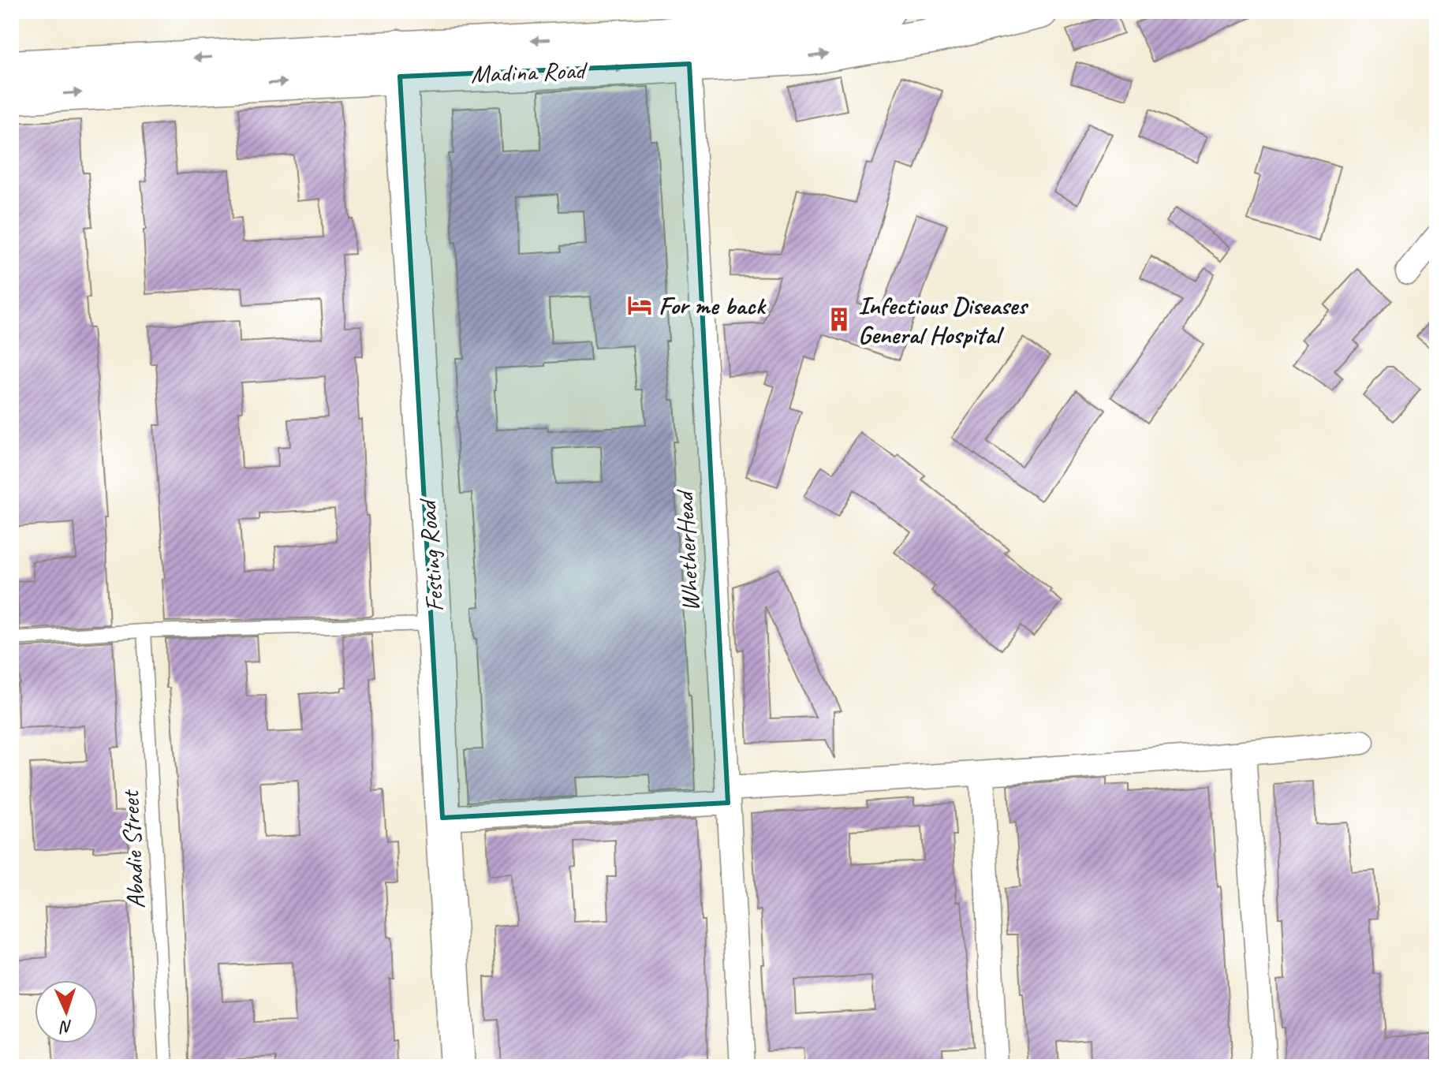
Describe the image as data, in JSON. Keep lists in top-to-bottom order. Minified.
{"streets":{"main road":["Madina Road","Festing Road"],"street":["WhetherHead"],"lane":["Abadie Street"]},"crossings":[["Madina Road","WhetherHead"],["Madina Road","Festing Road"]],"places":{"hotel":["For me back"],"building":["Infectious Diseases General Hospital"]},"north":"bottom"}
